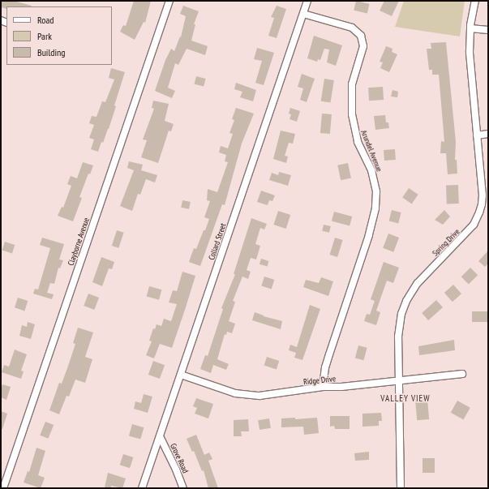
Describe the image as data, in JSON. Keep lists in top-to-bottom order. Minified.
{"streets":{"street":["Arundel Avenue","Clayborne Avenue","Collard Street","Spring Drive","Ridge Drive","Grove Road"]},"crossings":[["Arundel Avenue","Collard Street"],["Arundel Avenue","Ridge Drive"],["Collard Street","Ridge Drive"],["Collard Street","Grove Road"],["Spring Drive","Ridge Drive"]],"districts":["VALLEY VIEW"],"legend":["Road","Park","Building"]}
